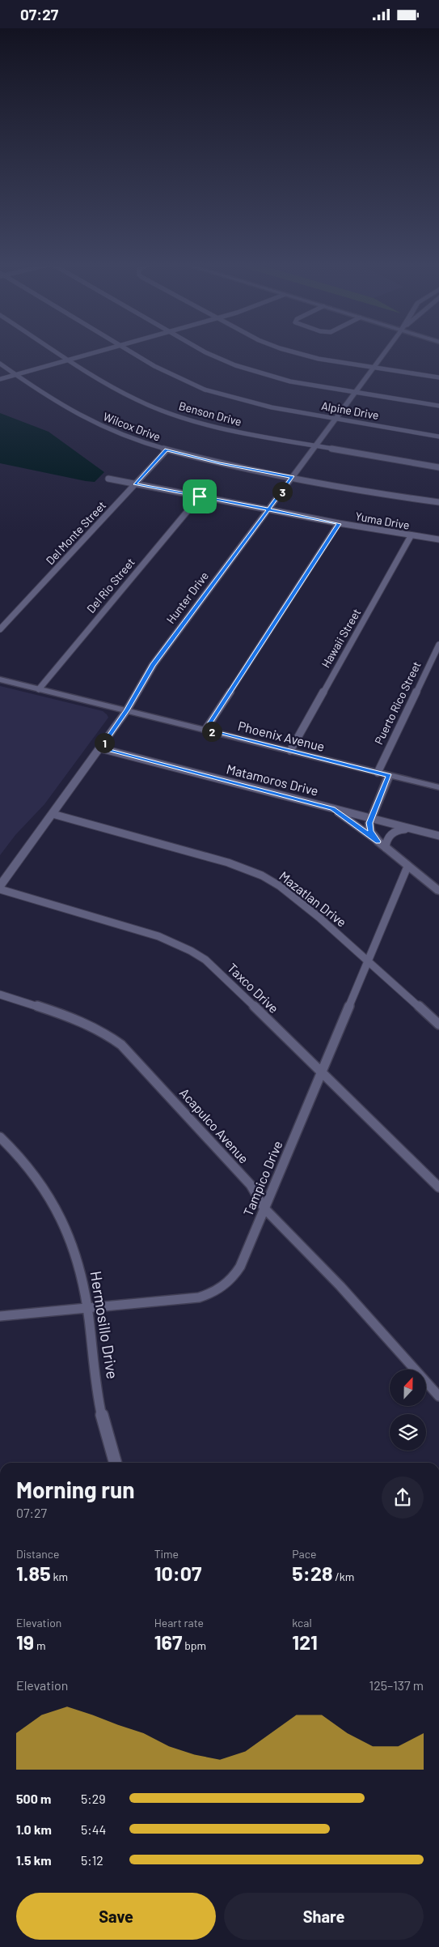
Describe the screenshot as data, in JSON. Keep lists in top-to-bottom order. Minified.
{"streets":{"main road":["Hunter Drive"],"street":["Alpine Drive","Benson Drive","Wilcox Drive","Yuma Drive","Del Monte Street","Del Rio Street","Hawaii Street","Puerto Rico Street","Phoenix Avenue","Matamoros Drive","Mazatlan Drive","Taxco Drive","Acapulco Avenue","Tampico Drive","Hermosillo Drive"]},"crossings":[["Alpine Drive","Hunter Drive"],["Benson Drive","Hunter Drive"],["Wilcox Drive","Del Monte Street"],["Wilcox Drive","Hunter Drive"],["Yuma Drive","Del Monte Street"],["Yuma Drive","Del Rio Street"],["Yuma Drive","Hunter Drive"],["Yuma Drive","Hawaii Street"],["Del Rio Street","Phoenix Avenue"],["Hunter Drive","Phoenix Avenue"],["Hunter Drive","Matamoros Drive"],["Hunter Drive","Mazatlan Drive"],["Hunter Drive","Taxco Drive"],["Hawaii Street","Phoenix Avenue"],["Puerto Rico Street","Phoenix Avenue"],["Mazatlan Drive","Tampico Drive"],["Taxco Drive","Tampico Drive"],["Acapulco Avenue","Tampico Drive"],["Tampico Drive","Hermosillo Drive"]],"north":"top","page":{"status":"07:27","pins":["3","2","1"],"heading":["Morning run","07:27"],"stats":[["Distance","1.85 km"],["Time","10:07"],["Pace","5:28 /km"],["Elevation","19 m"],["Heart rate","167 bpm"],["kcal","121"]],"chart":["Elevation","125–137 m"],"list":[{"name":"500 m","note":"5:29"},{"name":"1.0 km","note":"5:44"},{"name":"1.5 km","note":"5:12"}],"buttons":["Save","Share"]}}
